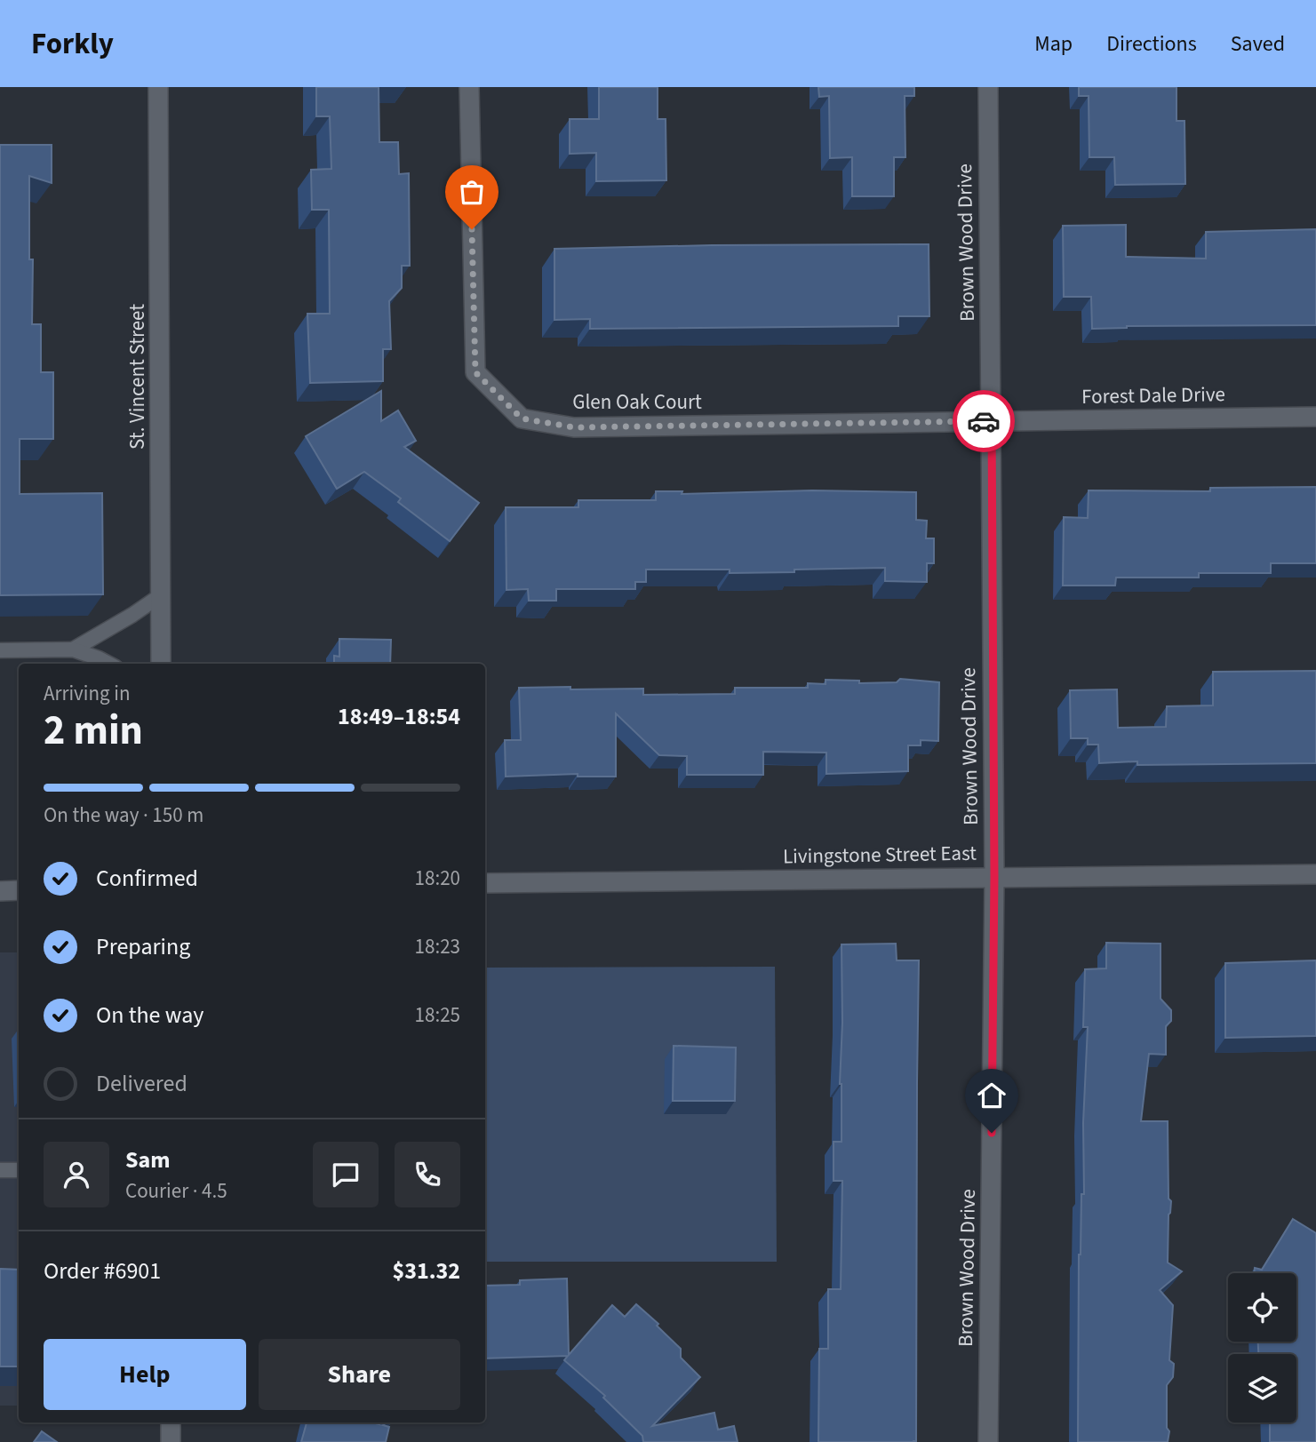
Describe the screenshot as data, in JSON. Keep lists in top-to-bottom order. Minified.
{"streets":{"street":["Brown Wood Drive","St. Vincent Street","Forest Dale Drive","Glen Oak Court","Livingstone Street East"]},"crossings":[["Brown Wood Drive","Forest Dale Drive"],["Brown Wood Drive","Glen Oak Court"],["Brown Wood Drive","Livingstone Street East"],["Forest Dale Drive","Glen Oak Court"]],"page":{"header":"Forkly","nav":["Map","Directions","Saved"],"heading":["2 min","Arriving in","18:49–18:54"],"panel":["Sam","Courier · 4.5","Order #6901","$31.32"],"bar":"On the way · 150 m","list":[["Confirmed","18:20"],["Preparing","18:23"],["On the way","18:25"],"Delivered"],"buttons":["Help","Share"]}}
